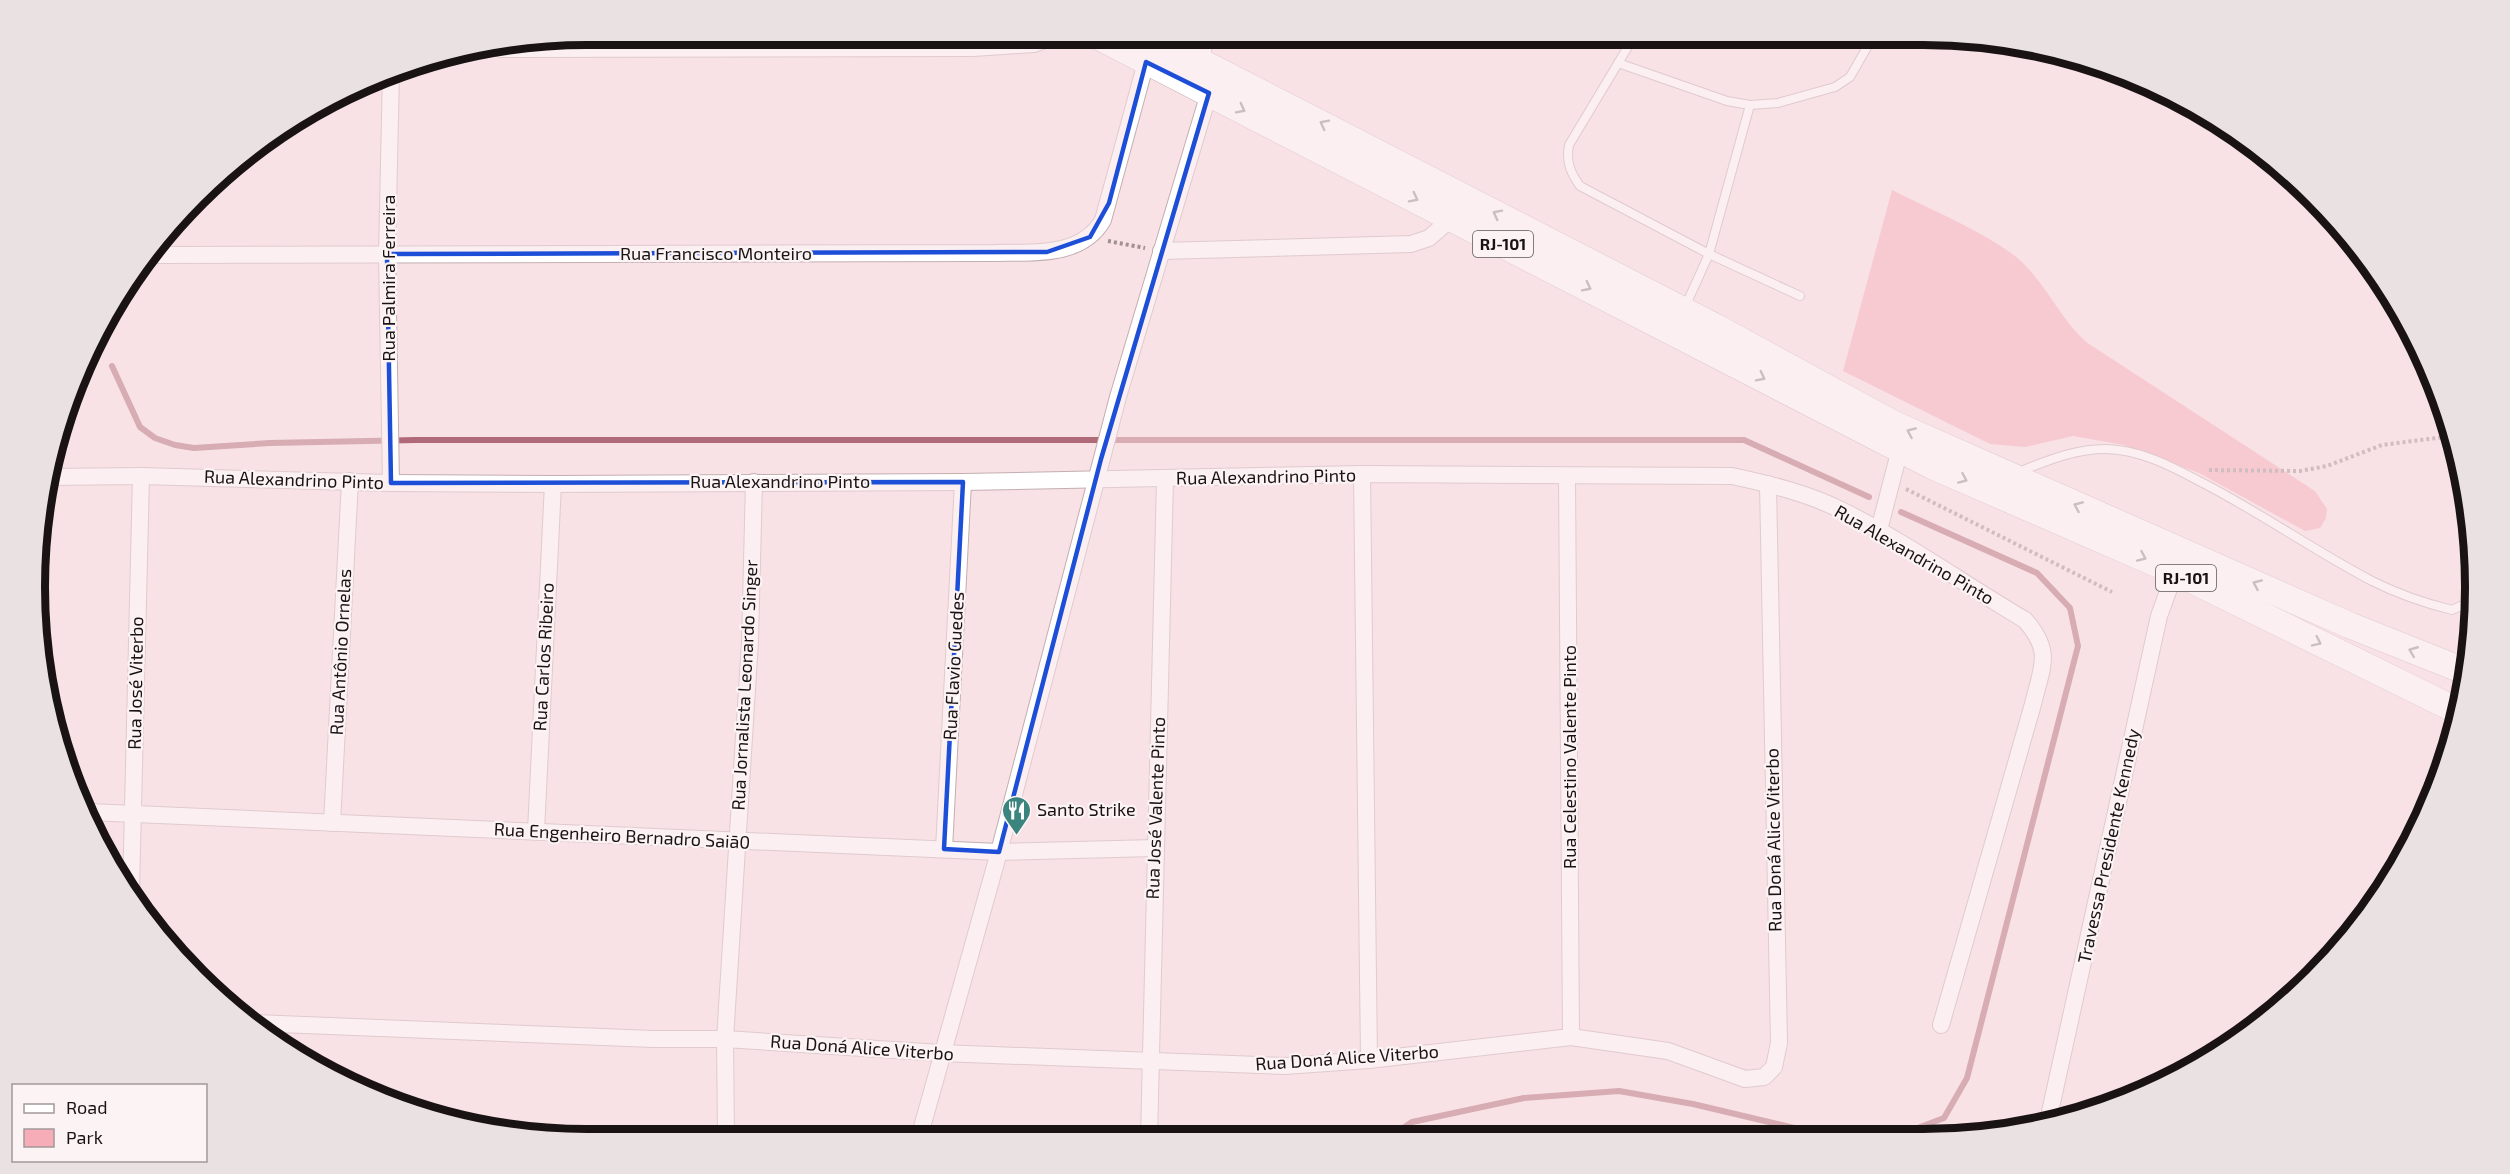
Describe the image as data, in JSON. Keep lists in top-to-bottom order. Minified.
{"streets":{"main road":["RJ-101"],"street":["Rua Francisco Monteiro","Rua Palmira Ferreira","Rua Alexandrino Pinto","Rua Antônio Ornelas","Rua Carlos Ribeiro","Rua Flavio Guedes","Rua José Viterbo","Rua Jornalista Leonardo Singer","Rua Celestino Valente Pinto","Rua José Valente Pinto","Rua Engenheiro Bernadro Saiā0","Rua Doná Alice Viterbo","Travessa Presidente Kennedy"]},"crossings":[["RJ-101","Travessa Presidente Kennedy"],["Rua Francisco Monteiro","Rua Palmira Ferreira"],["Rua Palmira Ferreira","Rua Alexandrino Pinto"],["Rua Alexandrino Pinto","Rua Antônio Ornelas"],["Rua Alexandrino Pinto","Rua Carlos Ribeiro"],["Rua Alexandrino Pinto","Rua Flavio Guedes"],["Rua Alexandrino Pinto","Rua José Viterbo"],["Rua Alexandrino Pinto","Rua Jornalista Leonardo Singer"],["Rua Alexandrino Pinto","Rua Celestino Valente Pinto"],["Rua Alexandrino Pinto","Rua José Valente Pinto"],["Rua Alexandrino Pinto","Rua Doná Alice Viterbo"],["Rua Antônio Ornelas","Rua Engenheiro Bernadro Saiā0"],["Rua Carlos Ribeiro","Rua Engenheiro Bernadro Saiā0"],["Rua Flavio Guedes","Rua Engenheiro Bernadro Saiā0"],["Rua José Viterbo","Rua Engenheiro Bernadro Saiā0"],["Rua Jornalista Leonardo Singer","Rua Engenheiro Bernadro Saiā0"],["Rua Jornalista Leonardo Singer","Rua Doná Alice Viterbo"],["Rua Celestino Valente Pinto","Rua Doná Alice Viterbo"],["Rua José Valente Pinto","Rua Engenheiro Bernadro Saiā0"],["Rua José Valente Pinto","Rua Doná Alice Viterbo"]],"places":{"restaurant":["Santo Strike"]},"legend":["Road","Park"]}
